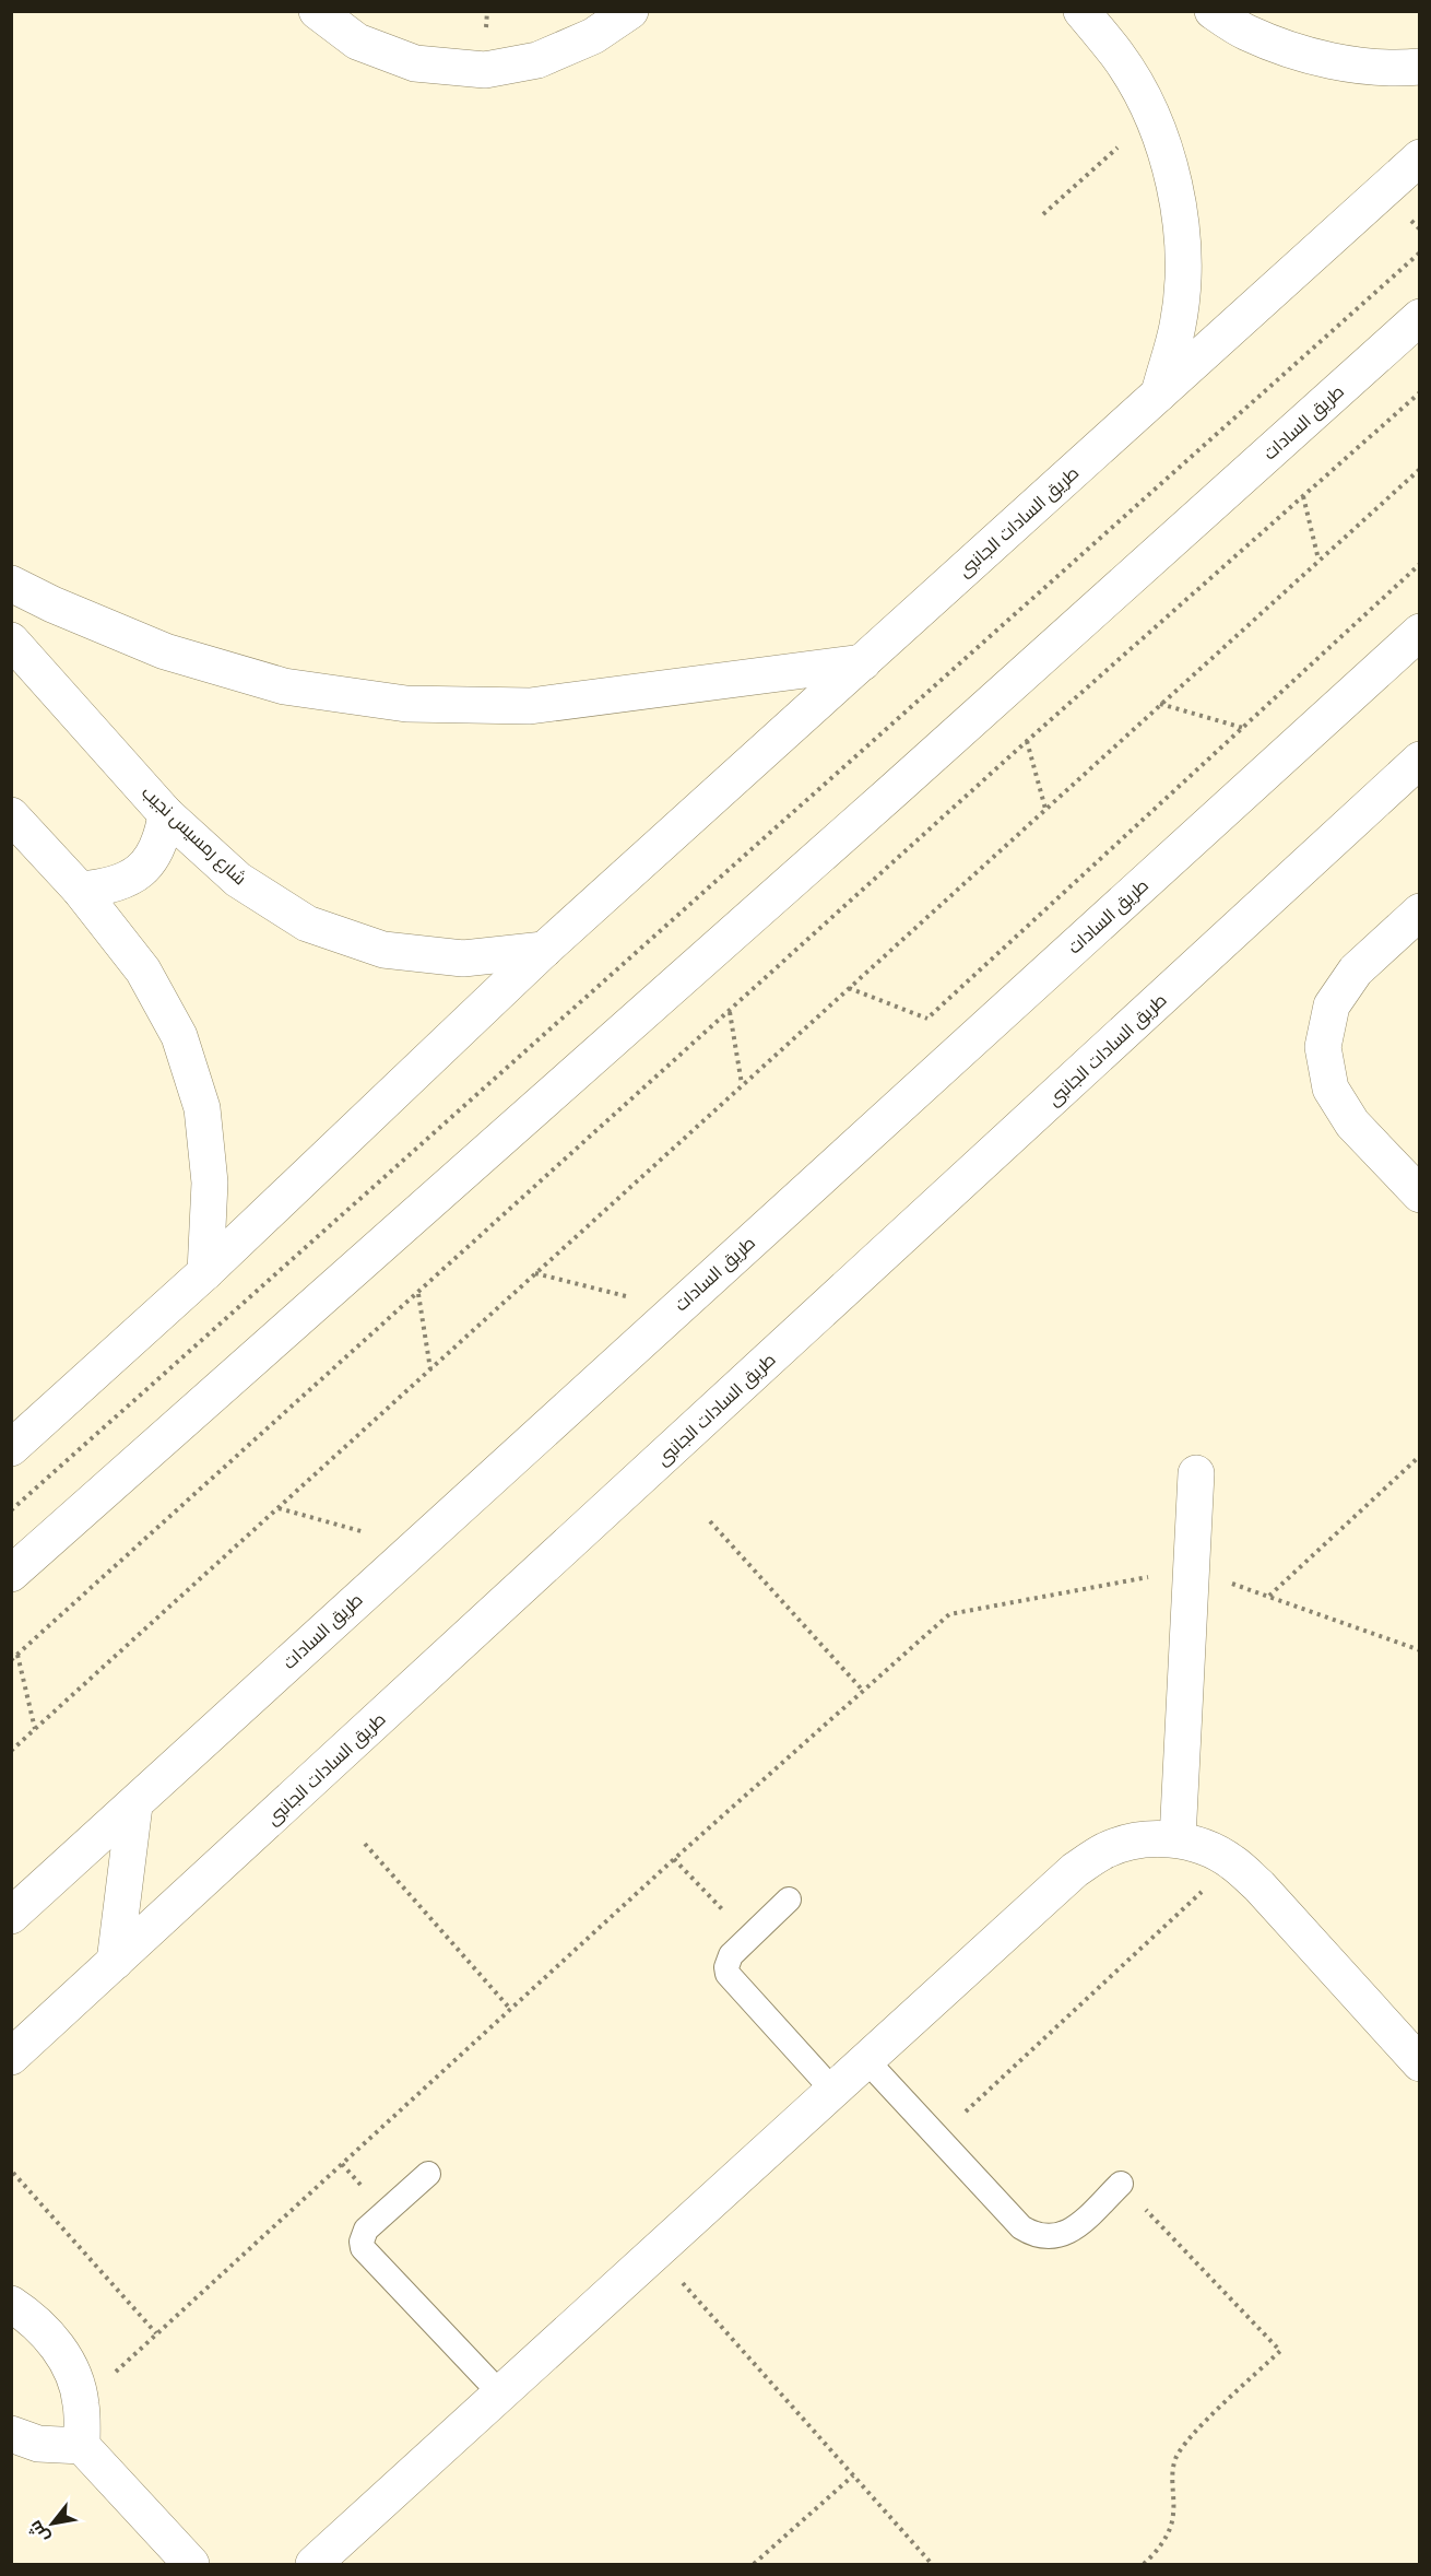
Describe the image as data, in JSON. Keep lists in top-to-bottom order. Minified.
{"streets":{"street":["طريق السادات","طريق السادات الجانبى","شارع رمسيس نجيب"]},"crossings":[["طريق السادات الجانبى","شارع رمسيس نجيب"]],"north":"bottom left"}
